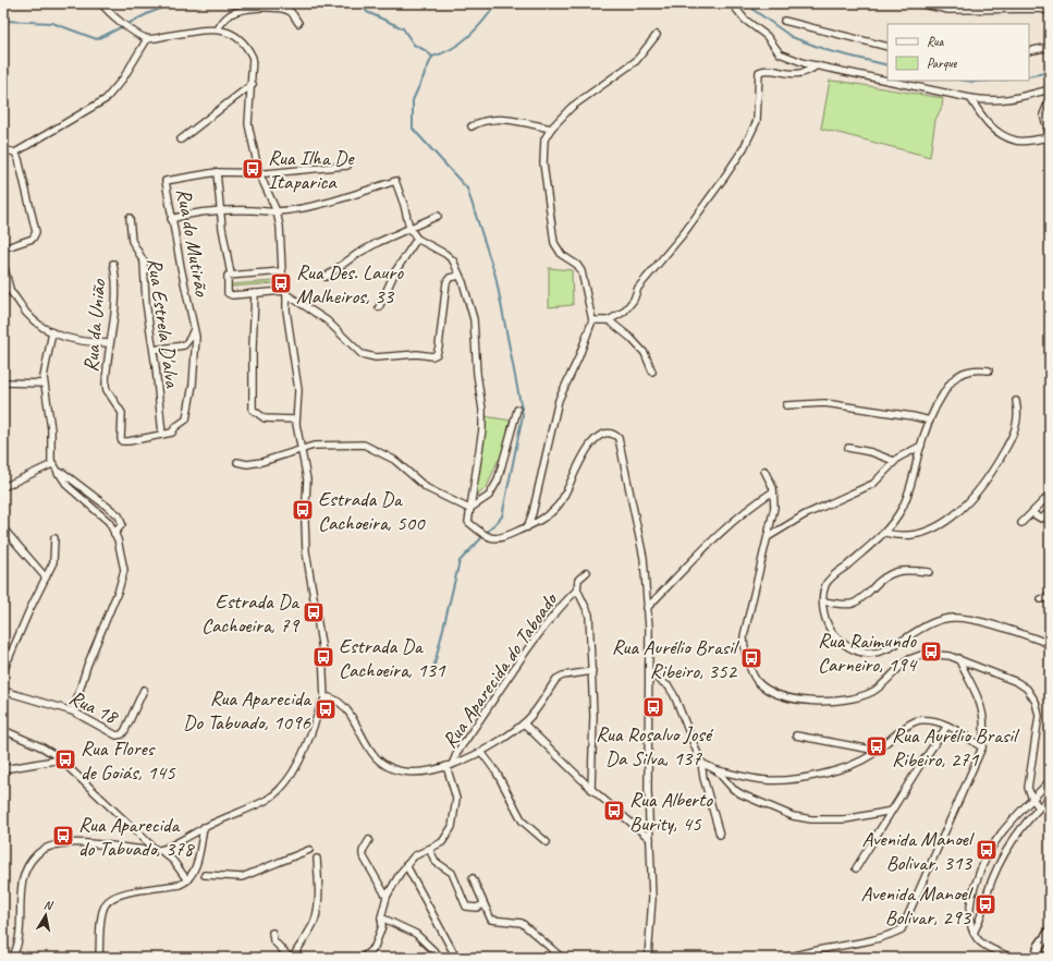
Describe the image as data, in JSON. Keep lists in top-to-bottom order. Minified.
{"streets":{"street":["Rua do Mutirão","Rua Estrela D'alva","Rua da União","Rua Aparecida do Taboado","Rua 18"]},"crossings":[["Rua do Mutirão","Rua Estrela D'alva"],["Rua do Mutirão","Rua da União"],["Rua Estrela D'alva","Rua da União"]],"places":{"bus stop":["Rua Ilha De Itaparica","Rua Des. Lauro Malheiros, 33","Estrada Da Cachoeira, 500","Estrada Da Cachoeira, 79","Rua Raimundo Carneiro, 194","Estrada Da Cachoeira, 131","Rua Aurélio Brasil Ribeiro, 352","Rua Rosalvo José Da Silva, 137","Rua Aparecida Do Tabuado, 1096","Rua Aurélio Brasil Ribeiro, 271","Rua Flores de Goiás, 145","Rua Alberto Burity, 45","Rua Aparecida do Tabuado, 378","Avenida Manoel Bolivar, 313","Avenida Manoel Bolivar, 293"]},"legend":["Rua","Parque"],"north":"top"}
